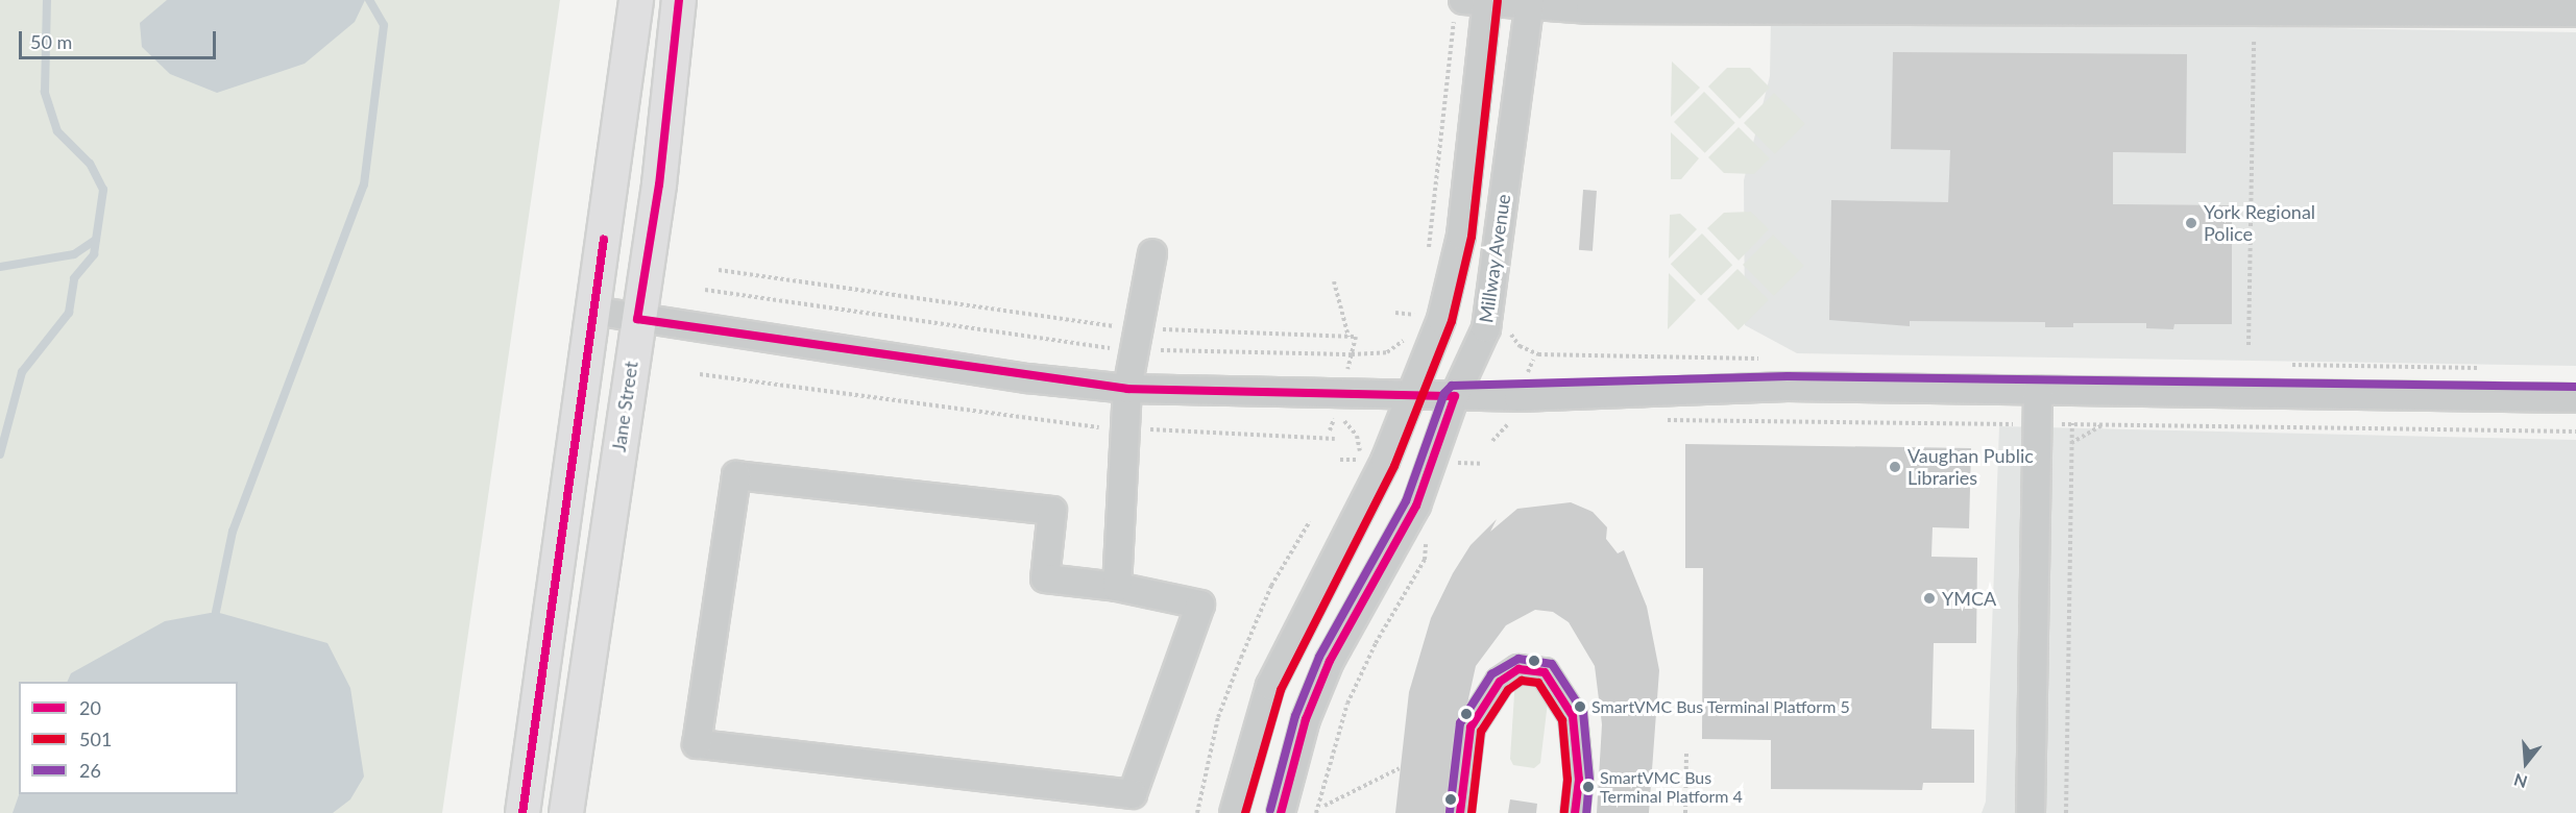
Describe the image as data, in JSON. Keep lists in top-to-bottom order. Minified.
{"streets":{"main road":["Jane Street"],"street":["Millway Avenue"]},"places":["York Regional Police","Vaughan Public Libraries","YMCA","SmartVMC Bus Terminal Platform 5","SmartVMC Bus Terminal Platform 4"],"lines":["transit line 20","transit line 501","transit line 26"],"legend":["20","501","26"],"scale_bar":"50 m","north":"bottom"}
